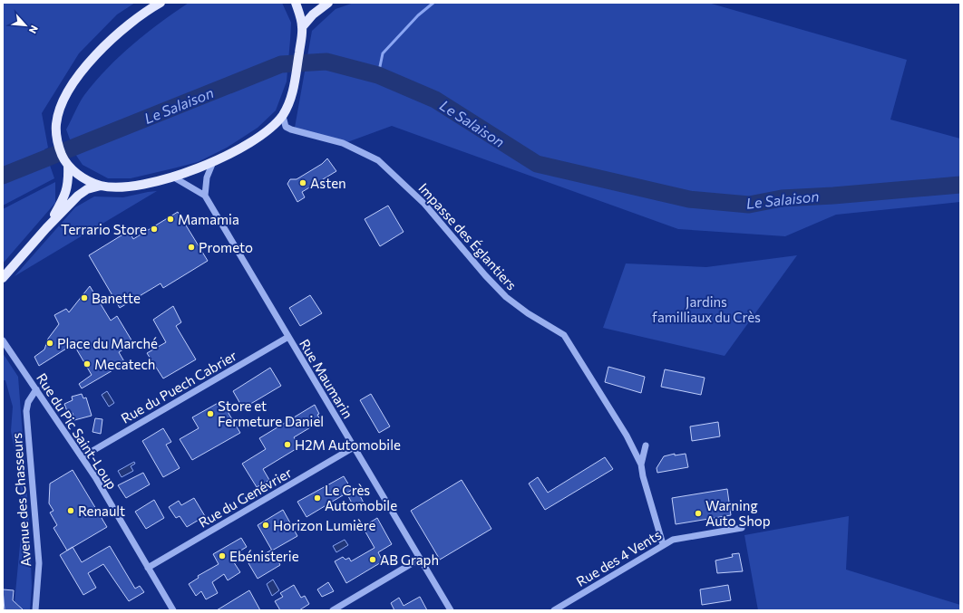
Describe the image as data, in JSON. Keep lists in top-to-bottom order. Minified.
{"streets":{"street":["Impasse des Églantiers","Rue Maumarin","Rue du Puech Cabrier","Rue du Pic Saint-Loup","Rue du Genévrier","Avenue des Chasseurs","Rue des 4 Vents"]},"crossings":[["Impasse des Églantiers","Rue des 4 Vents"],["Rue Maumarin","Rue du Puech Cabrier"],["Rue Maumarin","Rue du Genévrier"],["Rue du Puech Cabrier","Rue du Pic Saint-Loup"],["Rue du Pic Saint-Loup","Rue du Genévrier"],["Rue du Pic Saint-Loup","Avenue des Chasseurs"]],"water":["Le Salaison"],"parks":["Jardins familliaux du Crès"],"places":["Asten","Mamamia","Terrario Store","Prometo","Banette","Place du Marché","Mecatech","Store et Fermeture Daniel","H2M Automobile","Le Crès Automobile","Renault","Warning Auto Shop","Horizon Lumière","Ebénisterie","AB Graph"],"north":"bottom right"}
